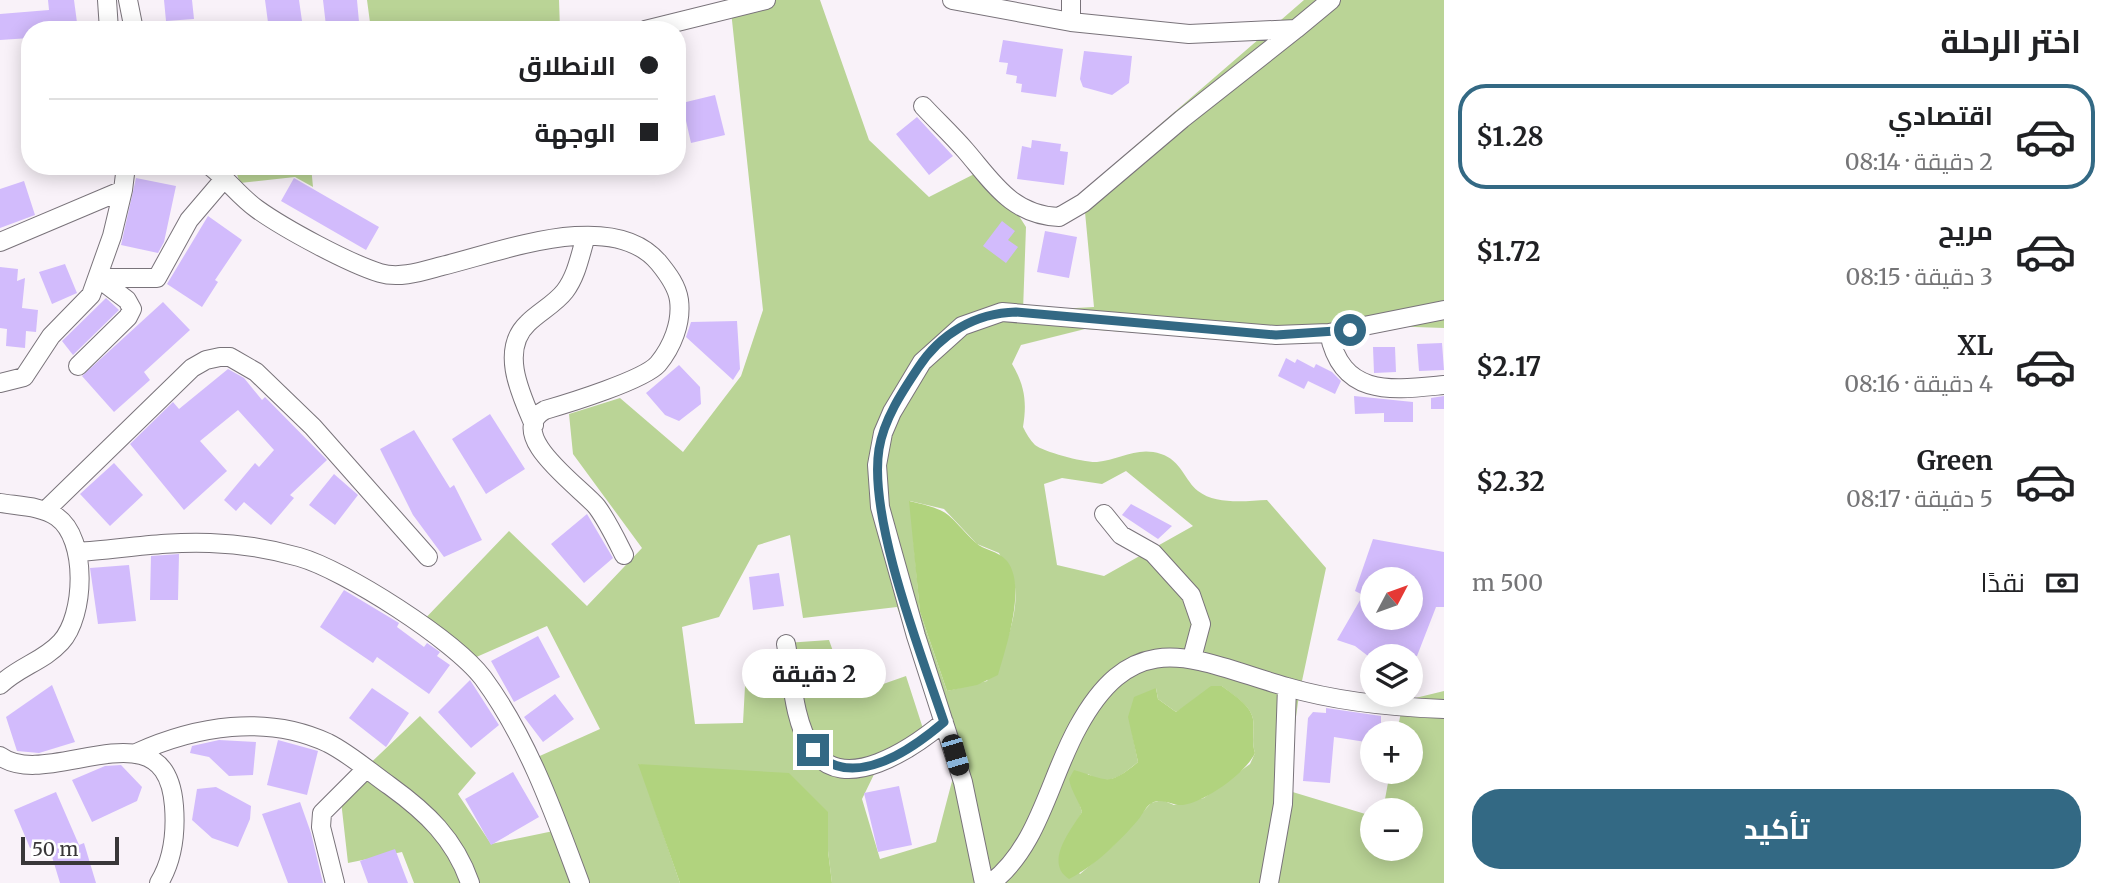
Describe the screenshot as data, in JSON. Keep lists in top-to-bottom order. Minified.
{"scale_bar":"50 m","north":"top right","page":{"heading":"اختر الرحلة","banner":["الانطلاق","الوجهة"],"list":[{"name":"اقتصادي","note":"2 دقيقة · 08:14","value":"$1.28"},{"name":"مريح","note":"3 دقيقة · 08:15","value":"$1.72"},{"name":"XL","note":"4 دقيقة · 08:16","value":"$2.17"},{"name":"Green","note":"5 دقيقة · 08:17","value":"$2.32"}],"pay":["نقدًا","500 m"],"map_buttons":["+","−"],"bubble":"2 دقيقة","buttons":"تأكيد","scale":"50 m"}}
